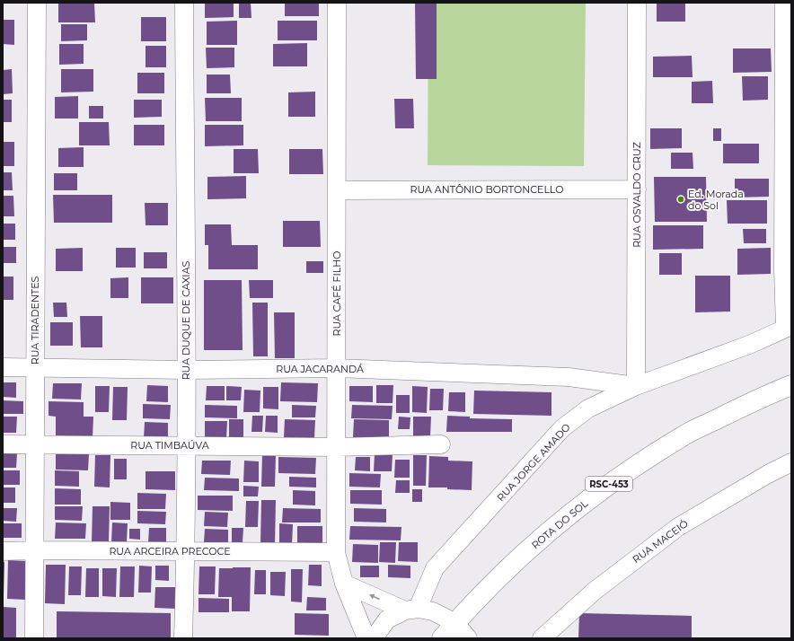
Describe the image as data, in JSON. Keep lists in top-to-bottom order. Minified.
{"streets":{"highway":["RSC-453","ROTA DO SOL"],"street":["RUA ANTÔNIO BORTONCELLO","RUA OSVALDO CRUZ","RUA CAFÉ FILHO","RUA TIRADENTES","RUA DUQUE DE CAXIAS","RUA JACARANDÁ","RUA TIMBAÚVA","RUA JORGE AMADO","RUA MACEIÓ","RUA ARCEIRA PRECOCE"]},"crossings":[["RUA ANTÔNIO BORTONCELLO","RUA OSVALDO CRUZ"],["RUA ANTÔNIO BORTONCELLO","RUA CAFÉ FILHO"],["RUA OSVALDO CRUZ","RUA JACARANDÁ"],["RUA OSVALDO CRUZ","RUA JORGE AMADO"],["RUA CAFÉ FILHO","RUA JACARANDÁ"],["RUA CAFÉ FILHO","RUA TIMBAÚVA"],["RUA CAFÉ FILHO","RUA ARCEIRA PRECOCE"],["RUA TIRADENTES","RUA JACARANDÁ"],["RUA TIRADENTES","RUA TIMBAÚVA"],["RUA TIRADENTES","RUA ARCEIRA PRECOCE"],["RUA DUQUE DE CAXIAS","RUA JACARANDÁ"],["RUA DUQUE DE CAXIAS","RUA TIMBAÚVA"],["RUA DUQUE DE CAXIAS","RUA ARCEIRA PRECOCE"],["RUA JACARANDÁ","RUA JORGE AMADO"]],"places":["Ed. Morada do Sol"]}
